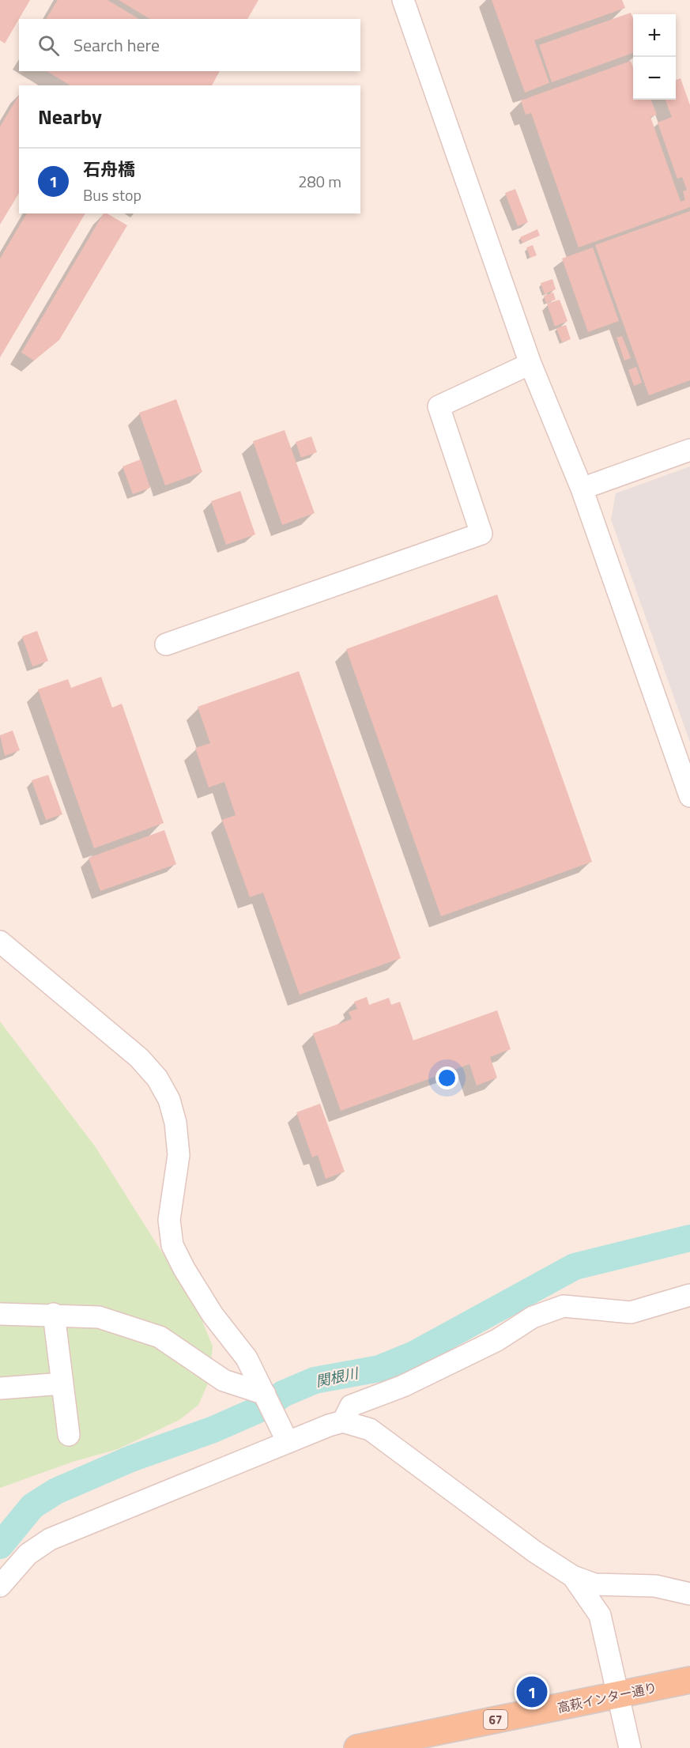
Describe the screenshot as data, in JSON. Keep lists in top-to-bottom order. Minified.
{"streets":{"main road":["高萩インター通り","67"]},"water":["関根川"],"page":{"map_buttons":["+","−"],"search":"Search here","heading":"Nearby","list":[{"mark":"1","name":"石舟橋","note":"Bus stop","value":"280 m"}],"pins":"1"}}
